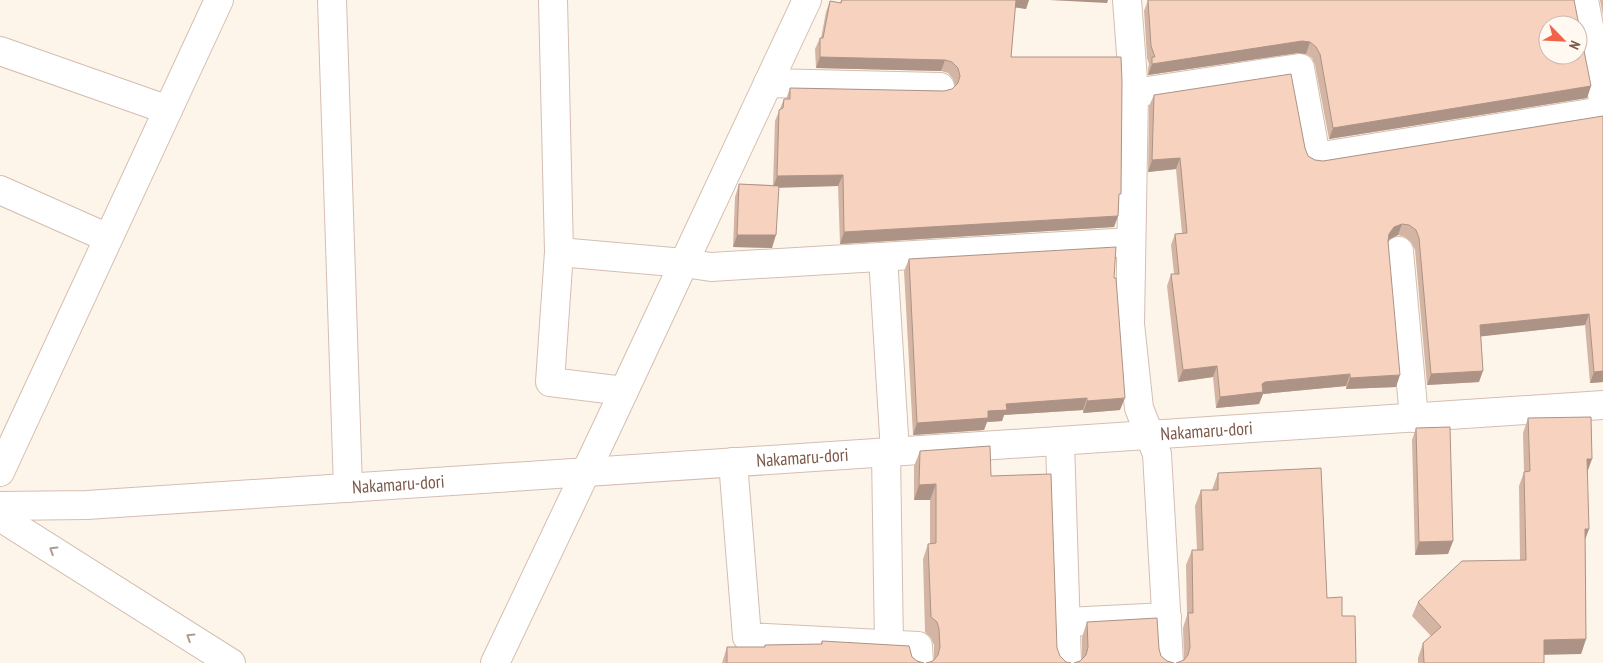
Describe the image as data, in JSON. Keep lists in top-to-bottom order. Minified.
{"streets":{"street":["Nakamaru-dori"]},"north":"bottom right"}
